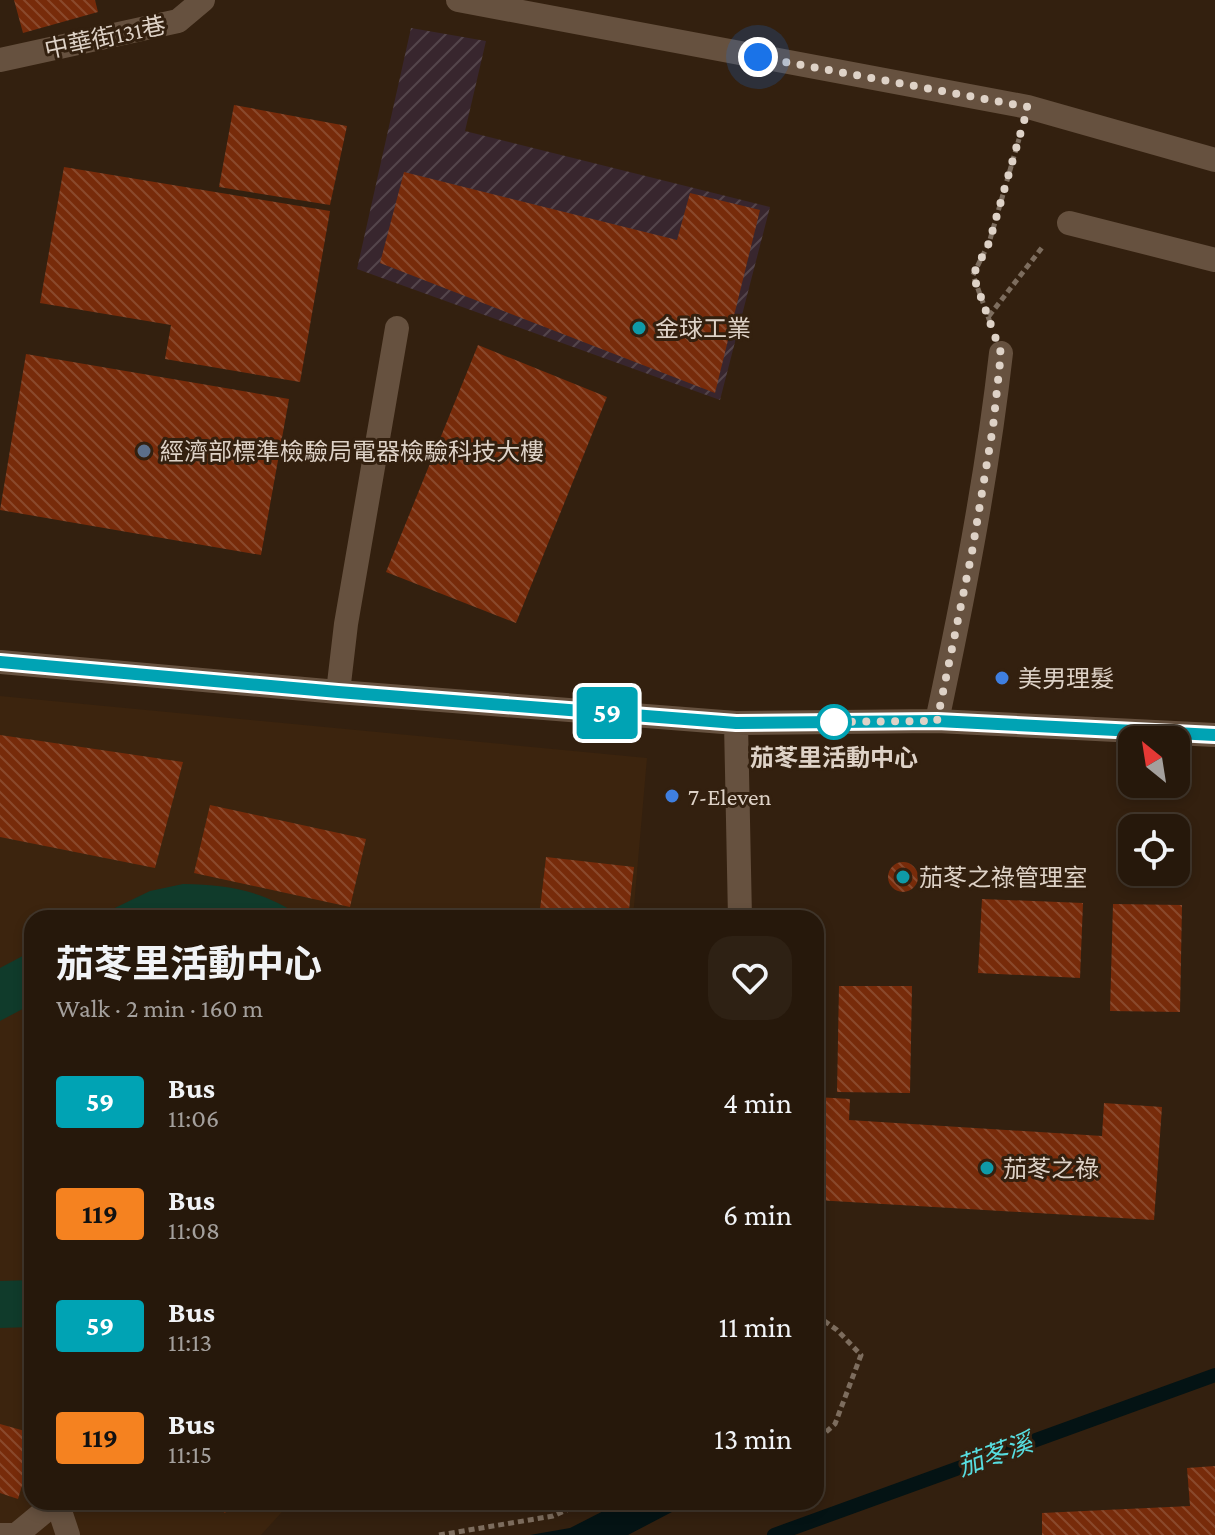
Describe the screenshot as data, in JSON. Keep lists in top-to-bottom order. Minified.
{"streets":{"street":["中華街131巷"]},"water":["茄苳溪"],"places":["金球工業","經濟部標準檢驗局電器檢驗科技大樓","美男理髮","茄苳里活動中心","7-Eleven","茄苳之祿管理室","茄苳之祿"],"lines":["bus line 59"],"north":"top left","page":{"on_map":"59","heading":["茄苳里活動中心","Walk · 2 min · 160 m"],"list":[{"mark":"59","name":"Bus","note":"11:06","value":"4 min"},{"mark":"119","name":"Bus","note":"11:08","value":"6 min"},{"mark":"59","name":"Bus","note":"11:13","value":"11 min"},{"mark":"119","name":"Bus","note":"11:15","value":"13 min"}]}}
